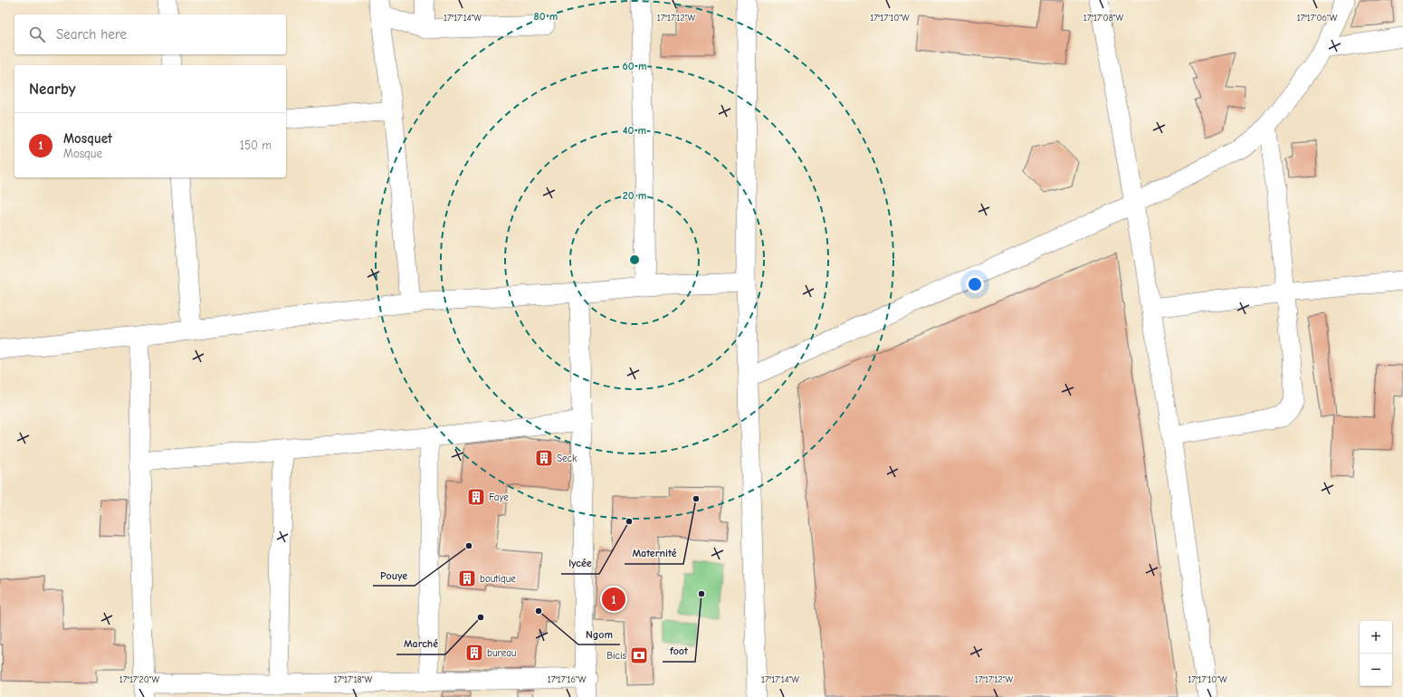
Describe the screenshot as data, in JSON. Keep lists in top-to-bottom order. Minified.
{"places":{"building":["Seck","Faye","boutique","bureau"],"other":["Maternité","lycée","Pouye","foot","Ngom","Marché"],"bank":["Bicis"]},"page":{"search":"Search here","heading":"Nearby","list":[{"mark":"1","name":"Mosquet","note":"Mosque","value":"150 m"}],"pins":"1","map_buttons":["+","−"]},"coordinates":["17°17'14\"W","17°17'12\"W","17°17'10\"W","17°17'06\"W","17°17'08\"W","17°17'18\"W","17°17'16\"W","17°17'20\"W"],"rings":["80 m","60 m","40 m","20 m"]}
